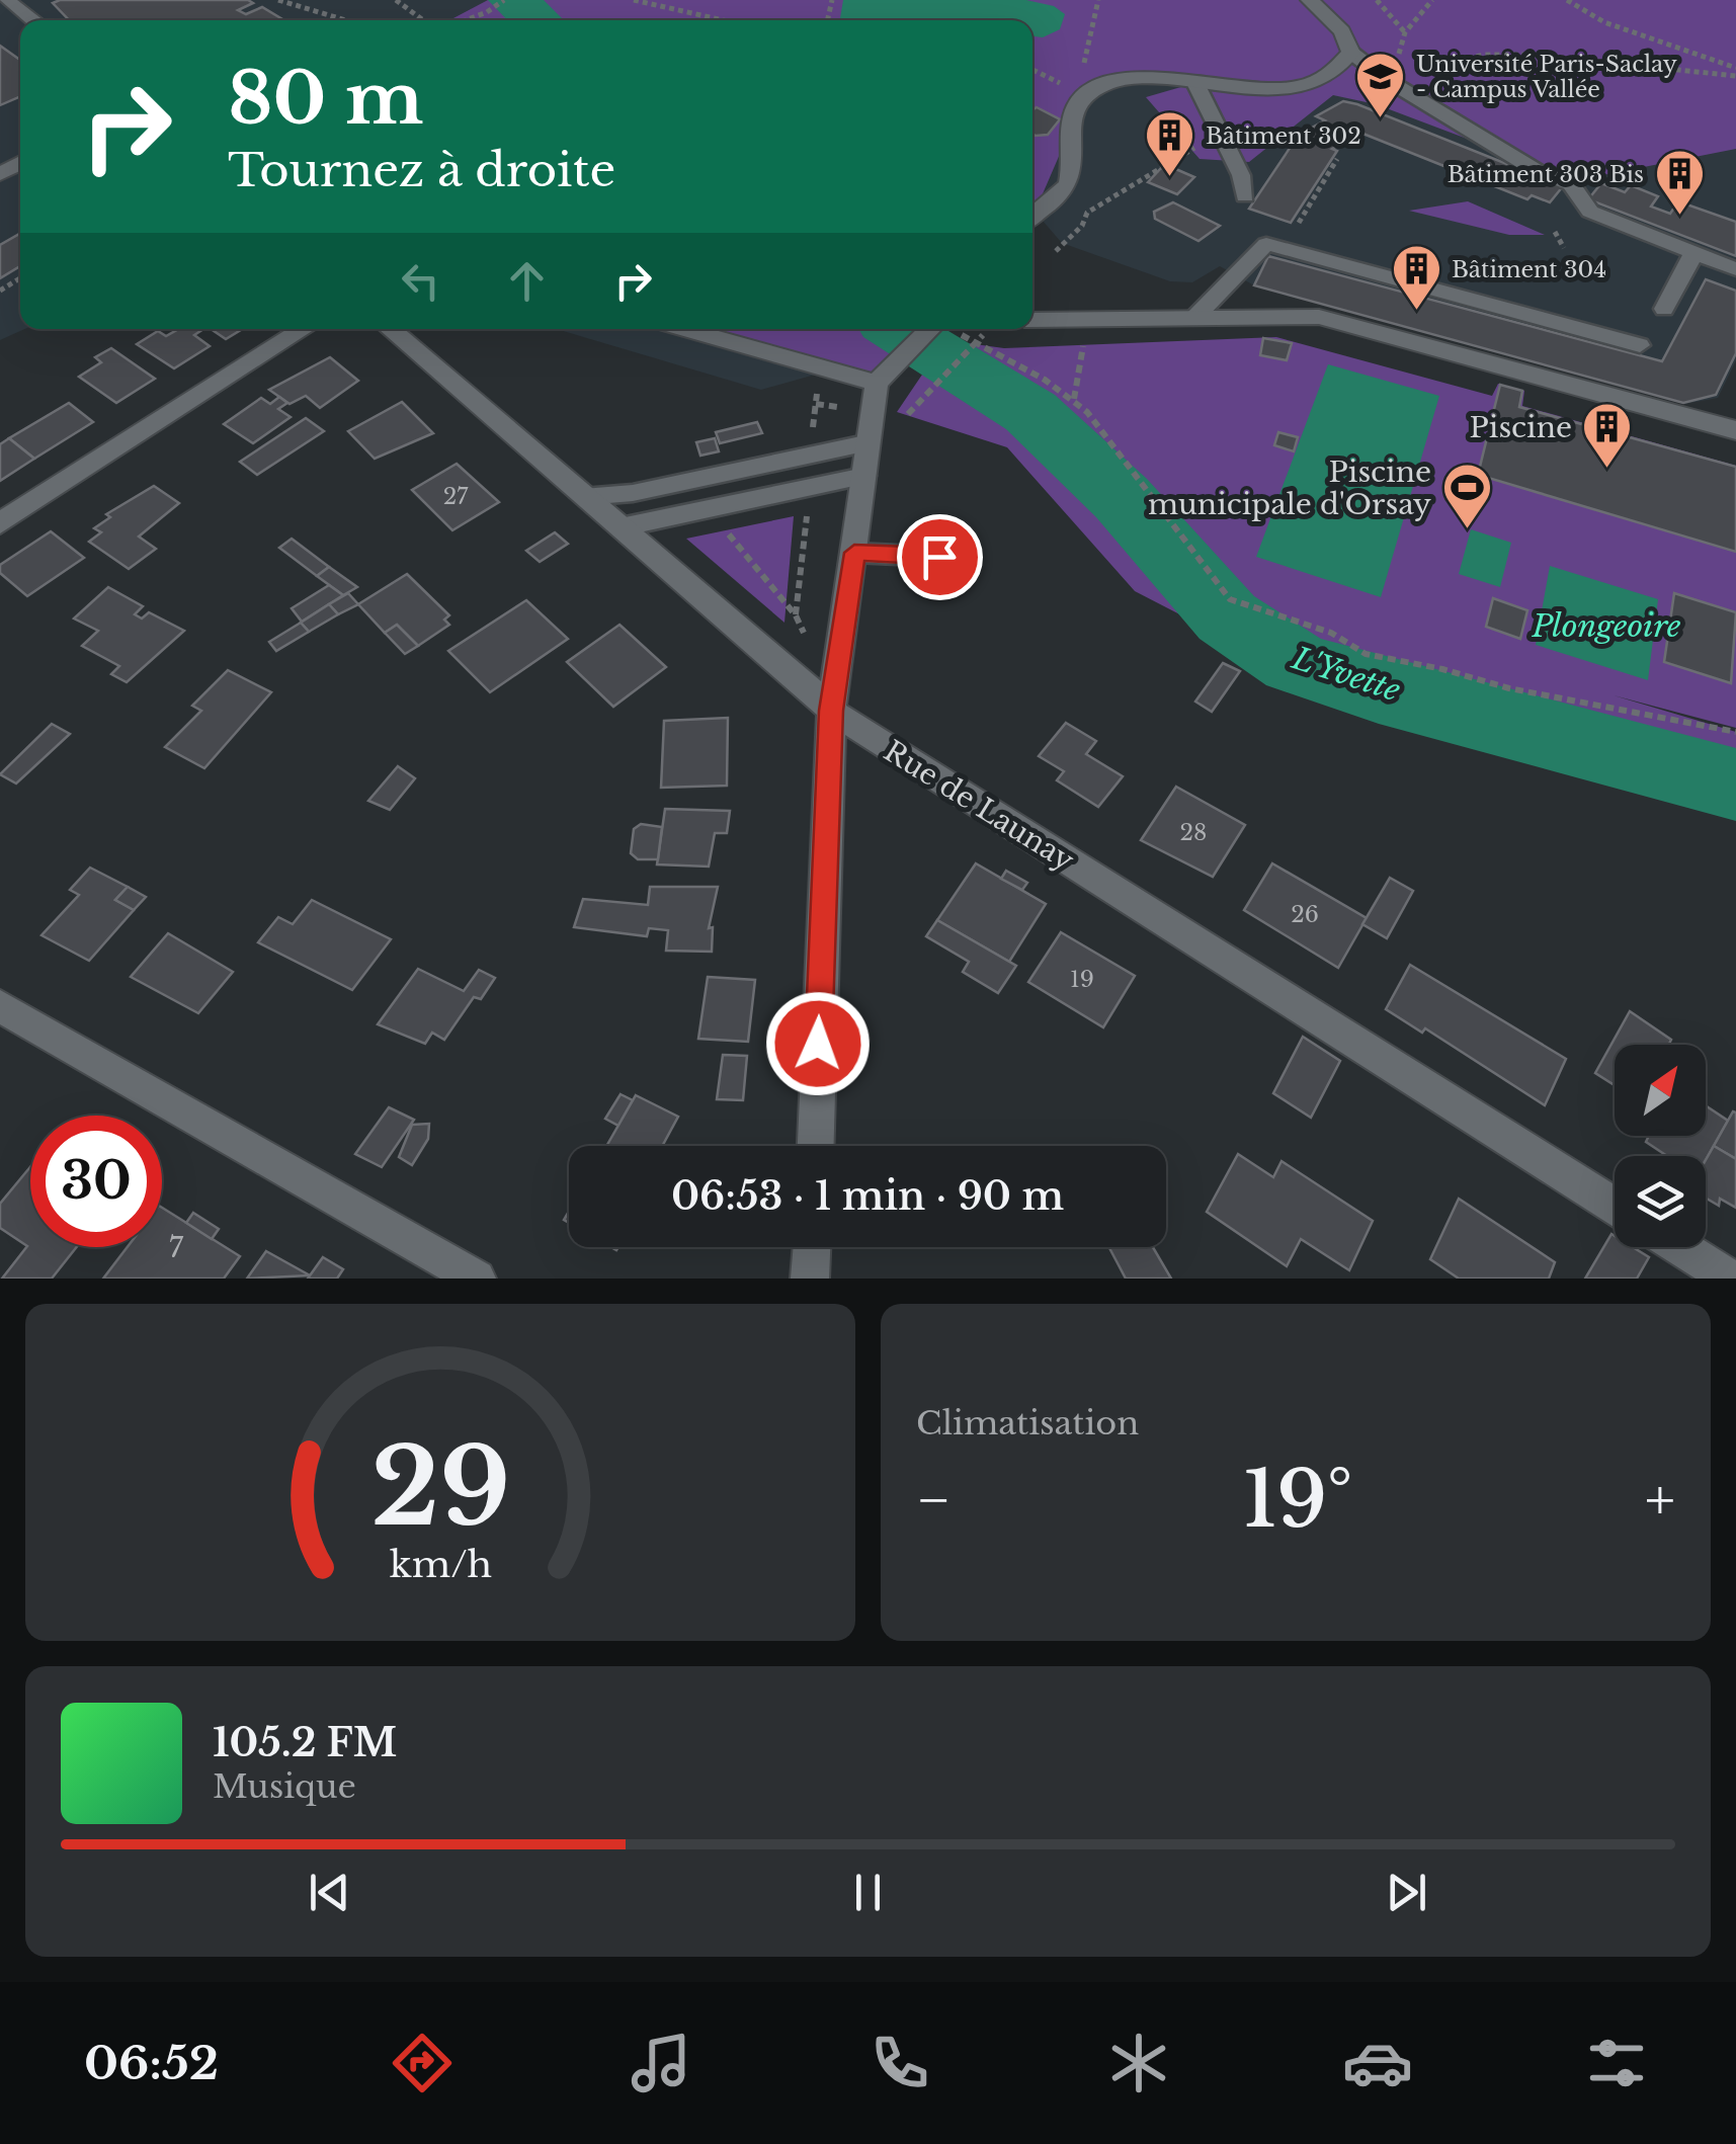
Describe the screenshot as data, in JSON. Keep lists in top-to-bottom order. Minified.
{"streets":{"street":["Rue de Launay"]},"water":["Plongeoire","L'Yvette"],"places":{"school or university":["Université Paris-Saclay - Campus Vallée"],"building":["Bâtiment 302","Bâtiment 303 Bis","Bâtiment 304","Piscine"],"sports":["Piscine municipale d'Orsay"]},"house_numbers":["27","28","26","19","7"],"north":"top right","page":{"turn":["80 m","Tournez à droite"],"limit":"30","trip":"06:53 · 1 min · 90 m","tile":"Climatisation","heat":["−","19°","+"],"song":["105.2 FM","Musique"],"tabs":"06:52","gauge":["29","km/h"]}}
